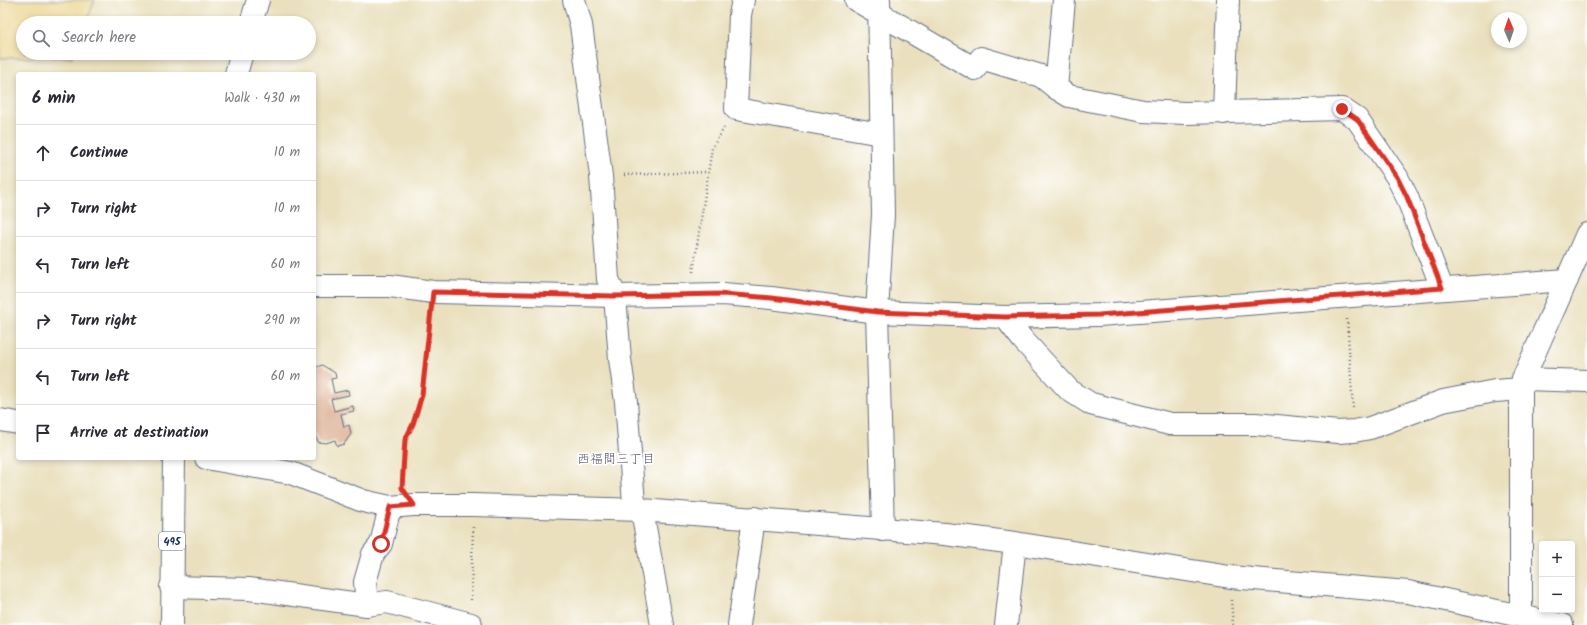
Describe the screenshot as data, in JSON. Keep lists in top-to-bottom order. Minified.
{"streets":{"main road":["495"]},"districts":["西福間三丁目"],"north":"top","page":{"search":"Search here","heading":["6 min","Walk · 430 m"],"list":[["Continue","10 m"],["Turn right","10 m"],["Turn left","60 m"],["Turn right","290 m"],["Turn left","60 m"],"Arrive at destination"],"map_buttons":["+","−"]}}
